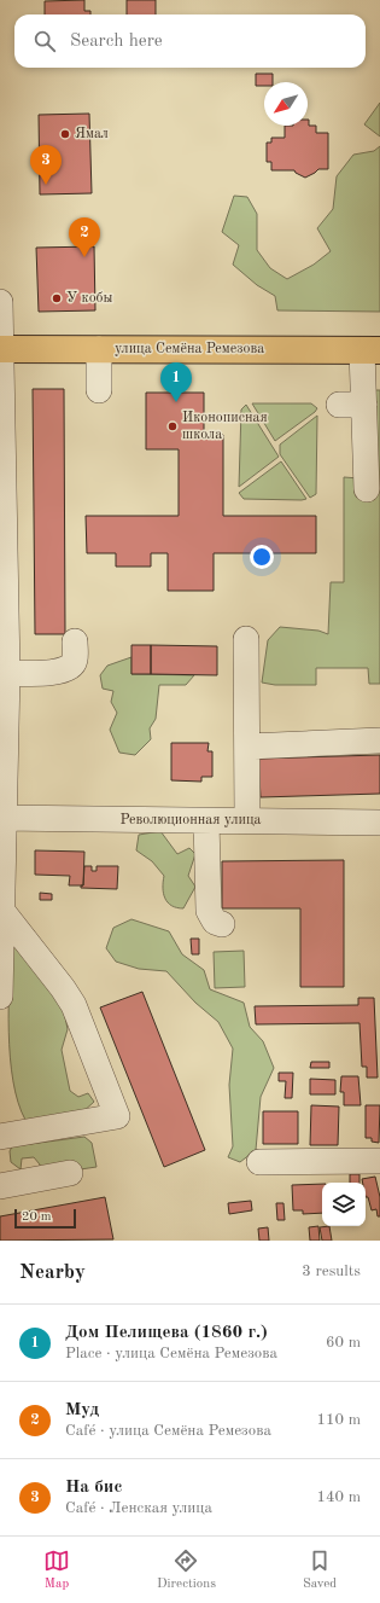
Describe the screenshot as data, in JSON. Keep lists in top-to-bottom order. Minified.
{"streets":{"main road":["улица Семёна Ремезова"],"street":["Революционная улица"]},"places":["Ямал","У кобы","Иконописная школа"],"scale_bar":"20 m","north":"bottom left","page":{"search":"Search here","pins":["3","2","1"],"scale":"20 m","heading":["Nearby","3 results"],"list":[{"mark":"1","name":"Дом Пелищева (1860 г.)","note":"Place · улица Семёна Ремезова","value":"60 m"},{"mark":"2","name":"Муд","note":"Café · улица Семёна Ремезова","value":"110 m"},{"mark":"3","name":"На бис","note":"Café · Ленская улица","value":"140 m"}],"nav":["Map","Directions","Saved"]}}
